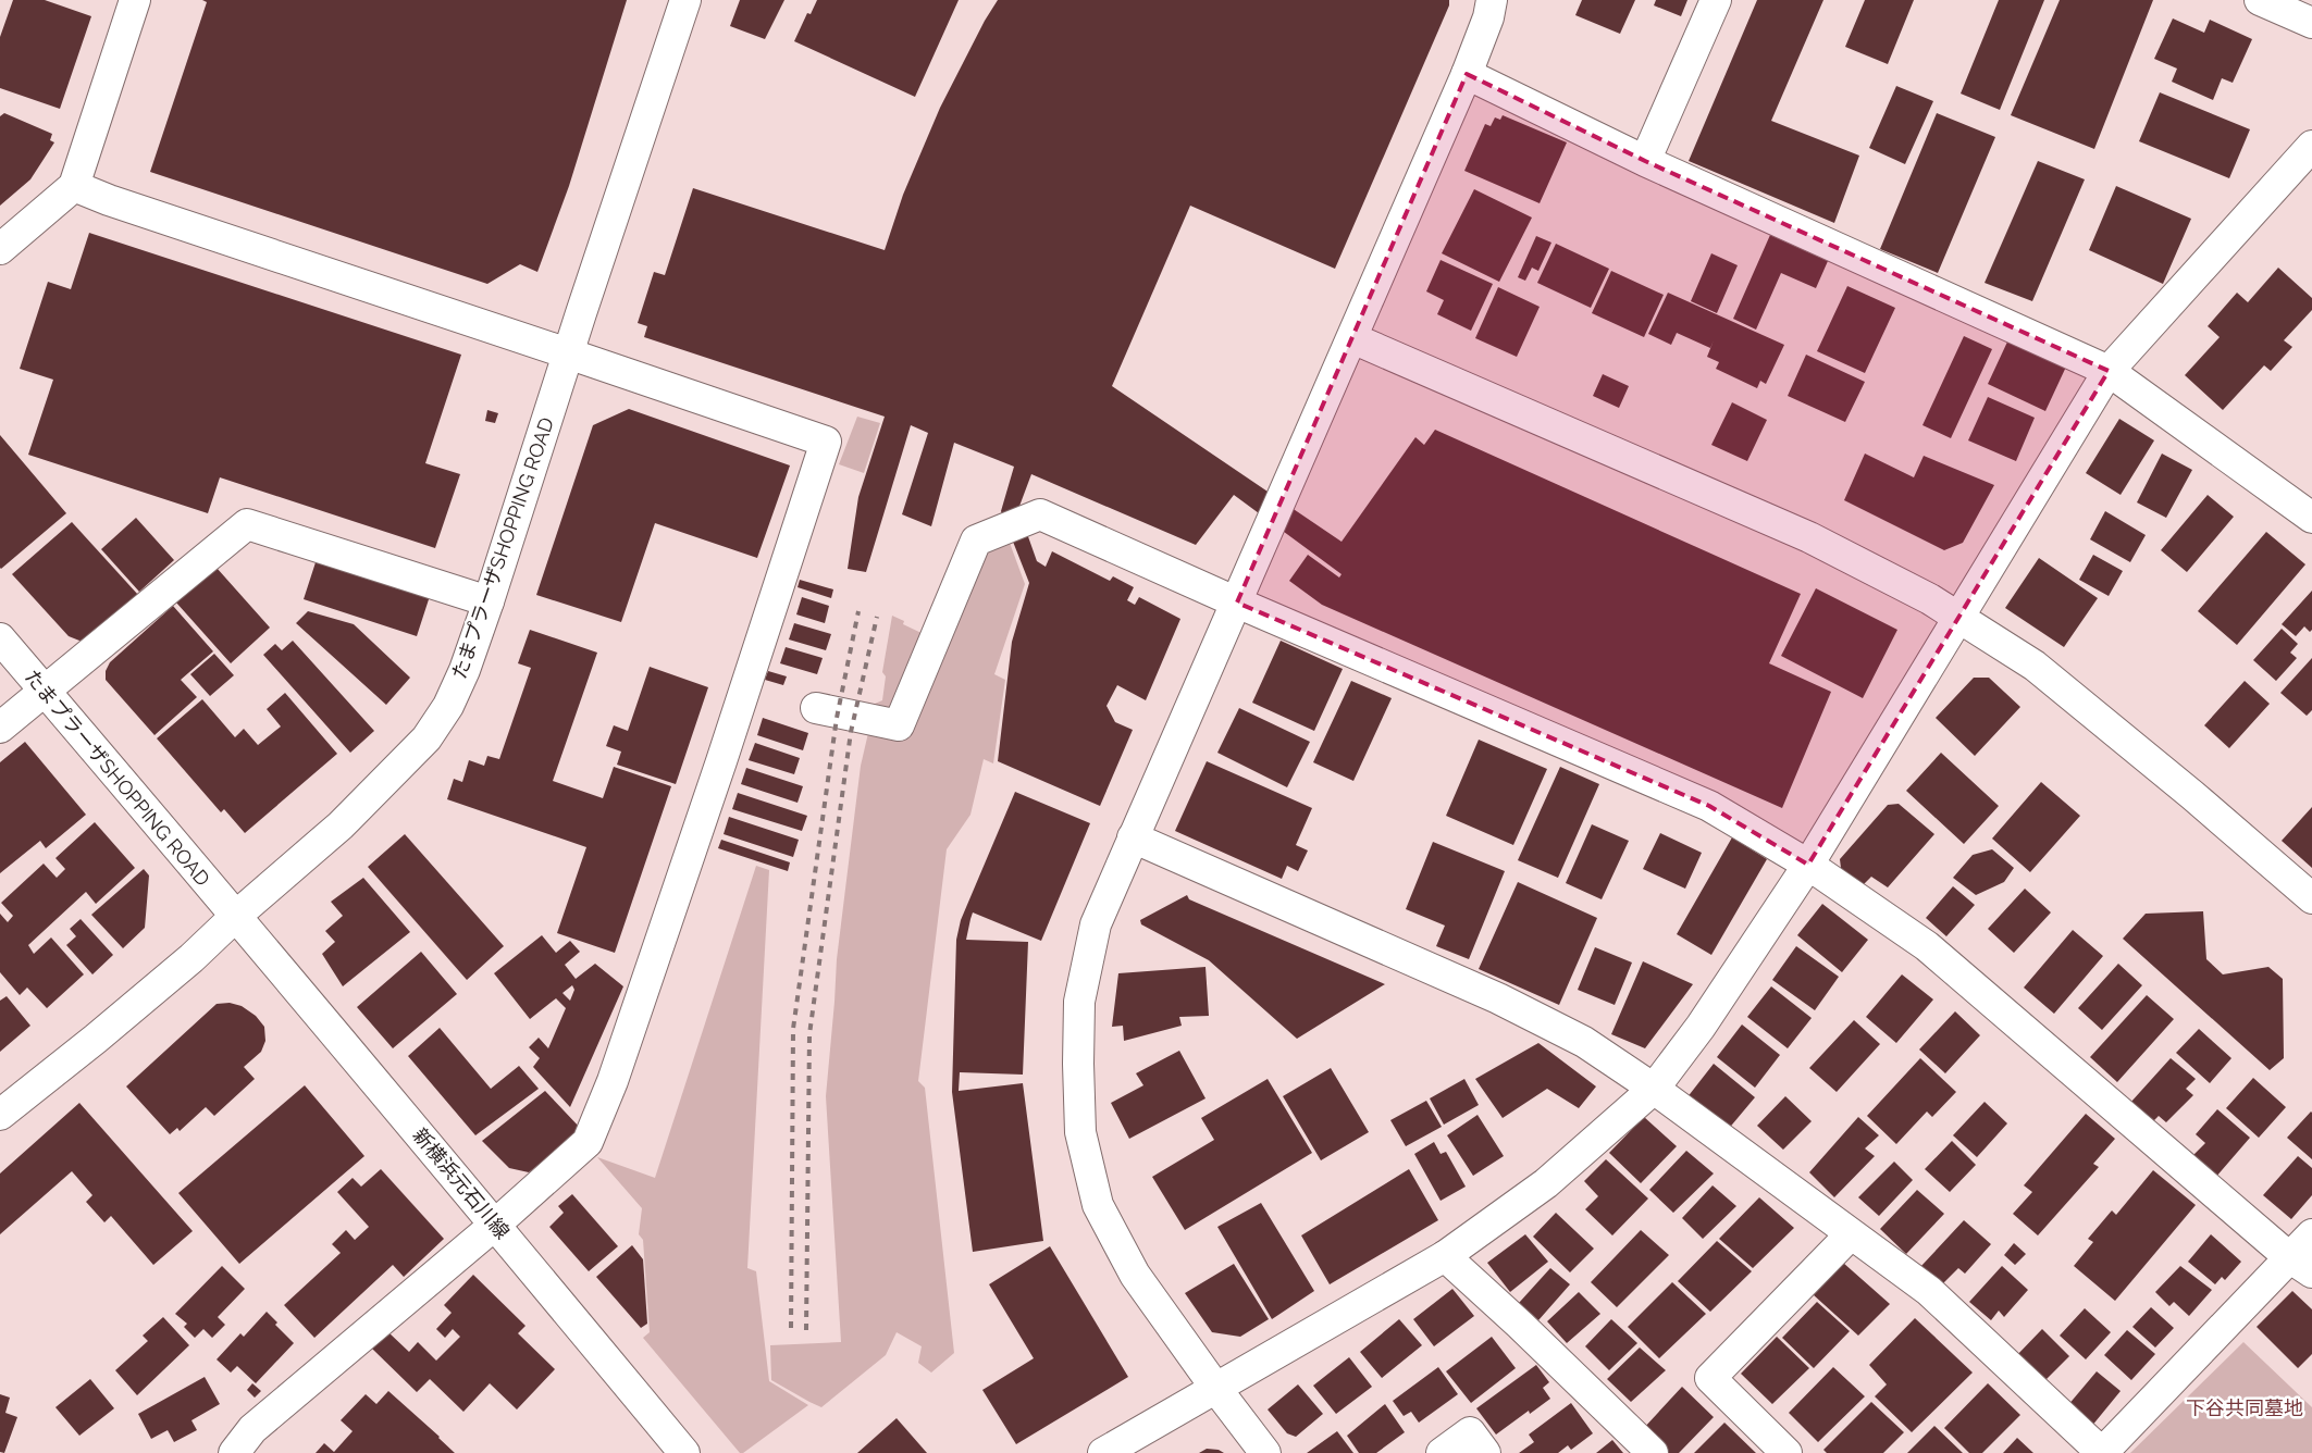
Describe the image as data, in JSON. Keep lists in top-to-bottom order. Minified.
{"streets":{"street":["たまプラーザSHOPPING ROAD","新横浜元石川線"]},"crossings":[["たまプラーザSHOPPING ROAD","新横浜元石川線"]],"parks":["下谷共同墓地"]}
